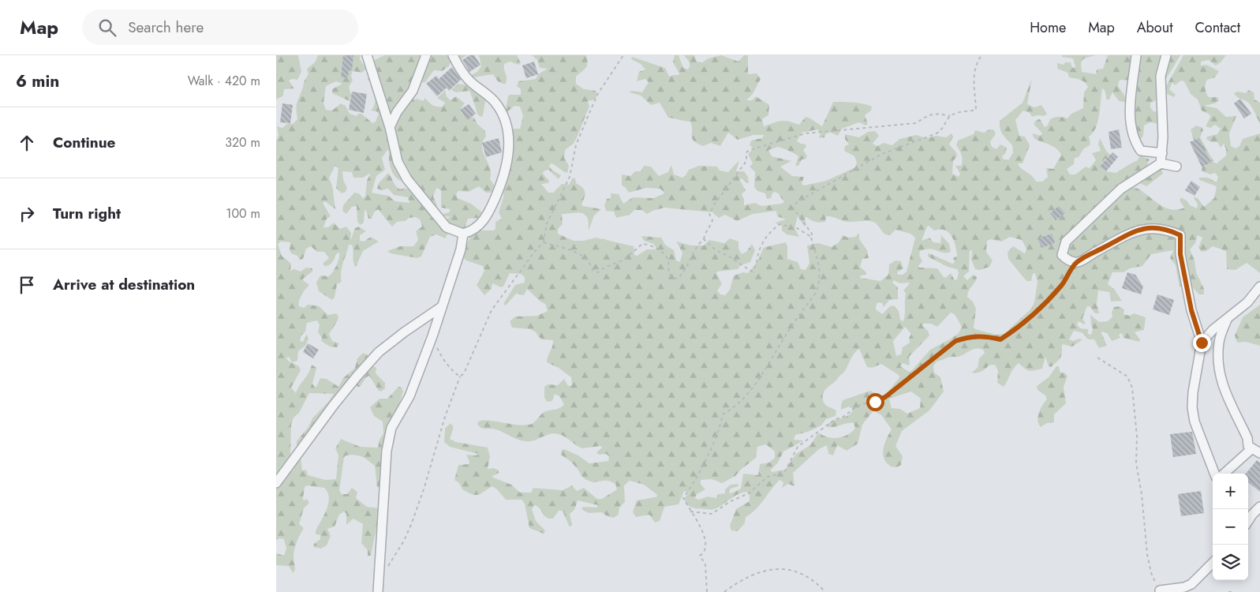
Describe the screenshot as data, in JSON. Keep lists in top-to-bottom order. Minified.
{"page":{"header":"Map","search":"Search here","nav":["Home","Map","About","Contact"],"heading":["6 min","Walk · 420 m"],"list":[["Continue","320 m"],["Turn right","100 m"],"Arrive at destination"],"map_buttons":["+","−"]}}
